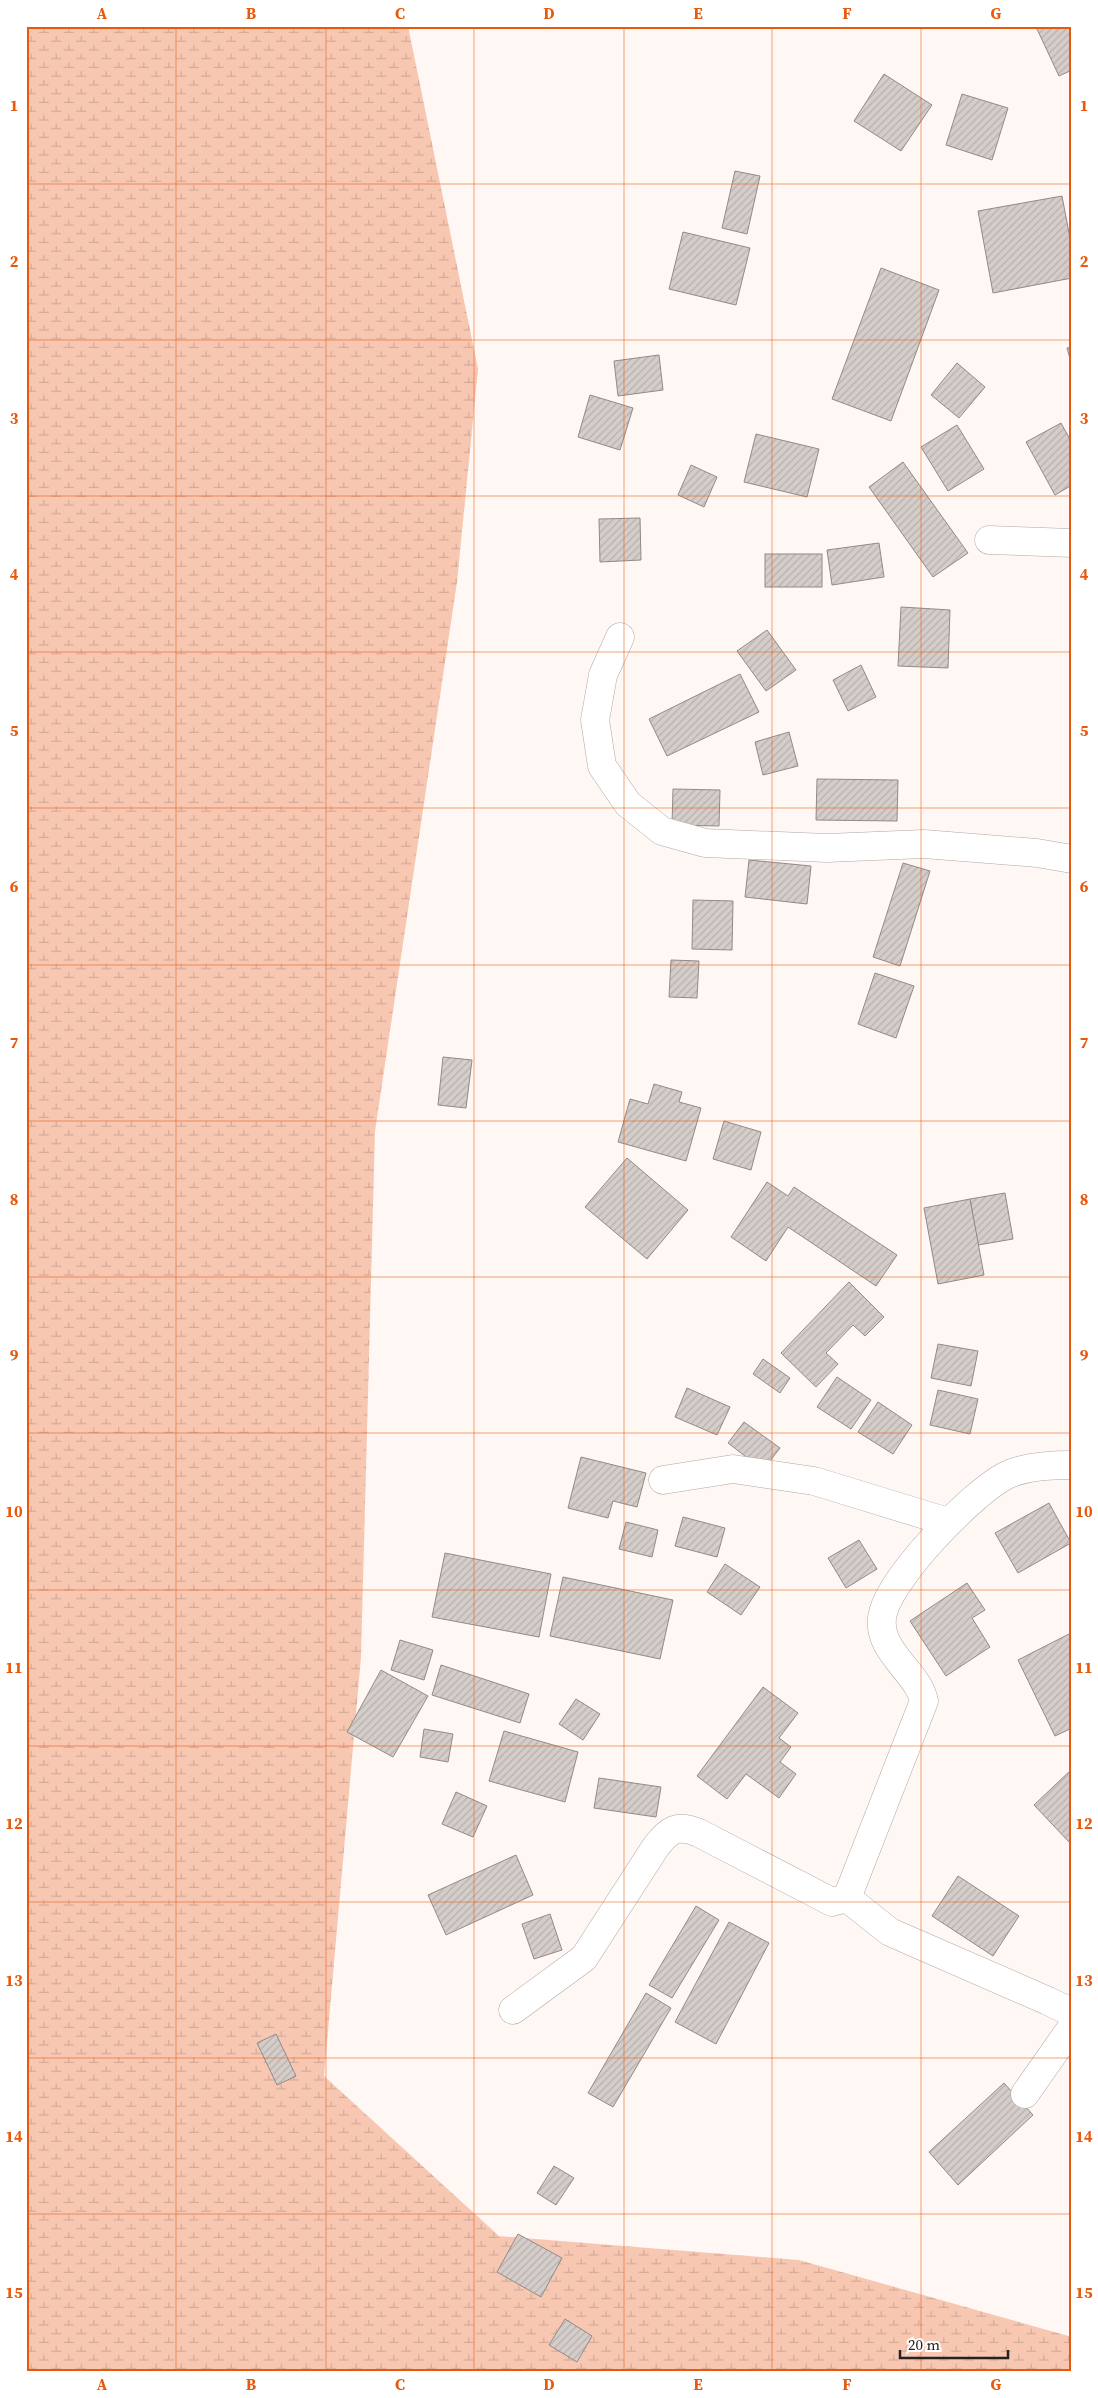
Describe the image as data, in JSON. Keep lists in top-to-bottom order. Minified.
{"scale_bar":"20 m","grid":{"columns":["A","B","C","D","E","F","G"],"rows":["1","2","3","4","5","6","7","8","9","10","11","12","13","14","15"]}}
